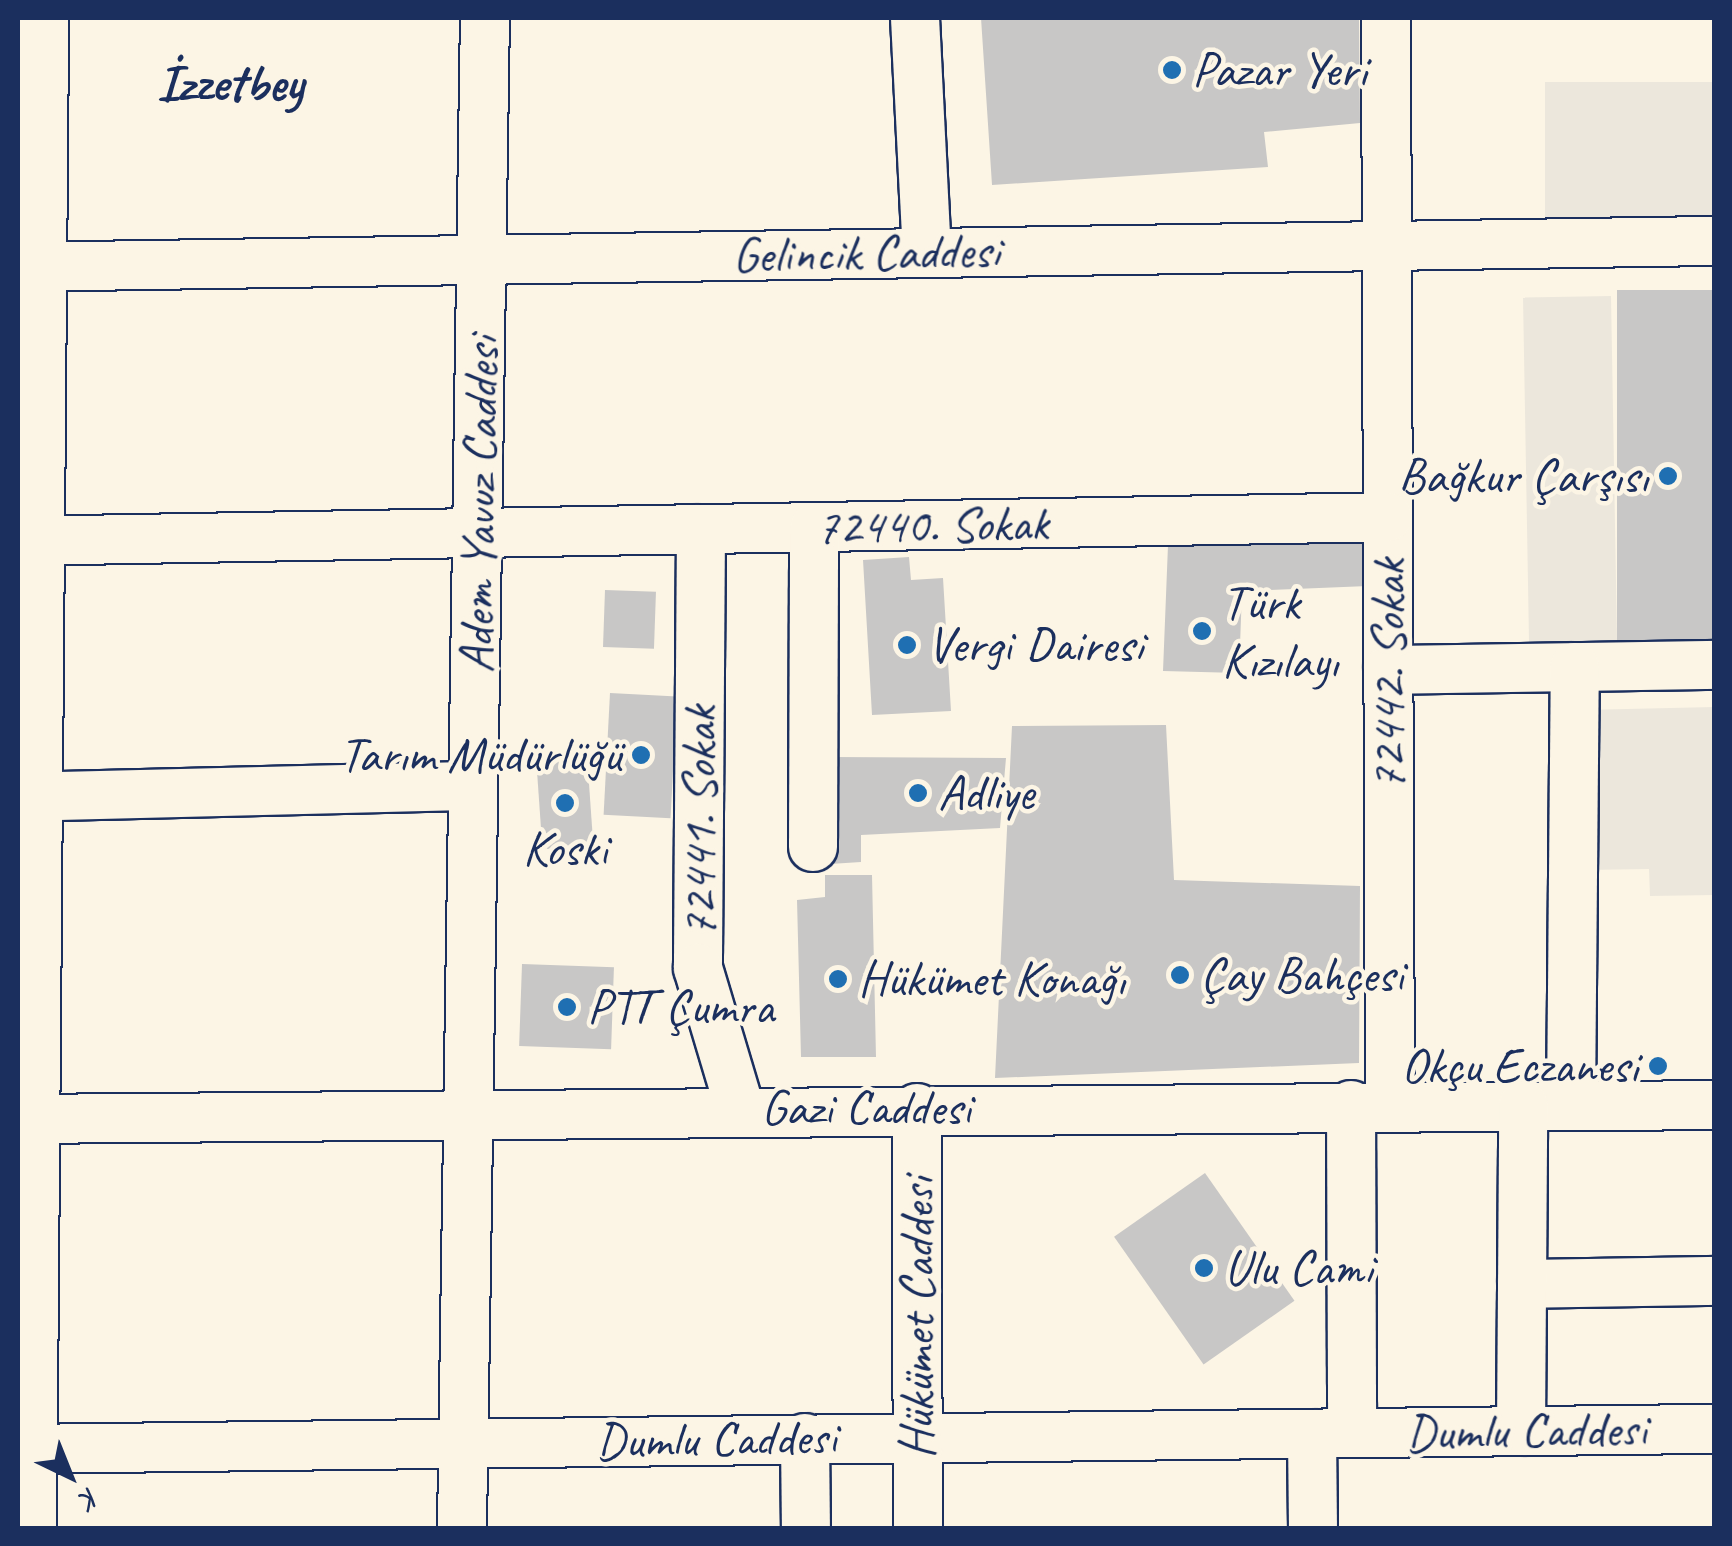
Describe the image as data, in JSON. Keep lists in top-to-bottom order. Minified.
{"streets":{"street":["Gelincik Caddesi","Adem Yavuz Caddesi","72440. Sokak","72442. Sokak","72441. Sokak","Gazi Caddesi","Hükümet Caddesi","Dumlu Caddesi"]},"crossings":[["Gelincik Caddesi","Adem Yavuz Caddesi"],["Gelincik Caddesi","72442. Sokak"],["Adem Yavuz Caddesi","72440. Sokak"],["Adem Yavuz Caddesi","Gazi Caddesi"],["Adem Yavuz Caddesi","Dumlu Caddesi"],["72440. Sokak","72442. Sokak"],["72440. Sokak","72441. Sokak"],["72442. Sokak","Gazi Caddesi"],["72442. Sokak","Dumlu Caddesi"],["72441. Sokak","Gazi Caddesi"],["Gazi Caddesi","Hükümet Caddesi"],["Hükümet Caddesi","Dumlu Caddesi"]],"districts":["İzzetbey"],"places":["Pazar Yeri","Bağkur Çarşısı","Türk Kızılayı","Vergi Dairesi","Tarım Müdürlüğü","Adliye","Koski","Çay Bahçesi","Hükümet Konağı","PTT Çumra","Okçu Eczanesi","Ulu Cami"],"north":"bottom right"}
